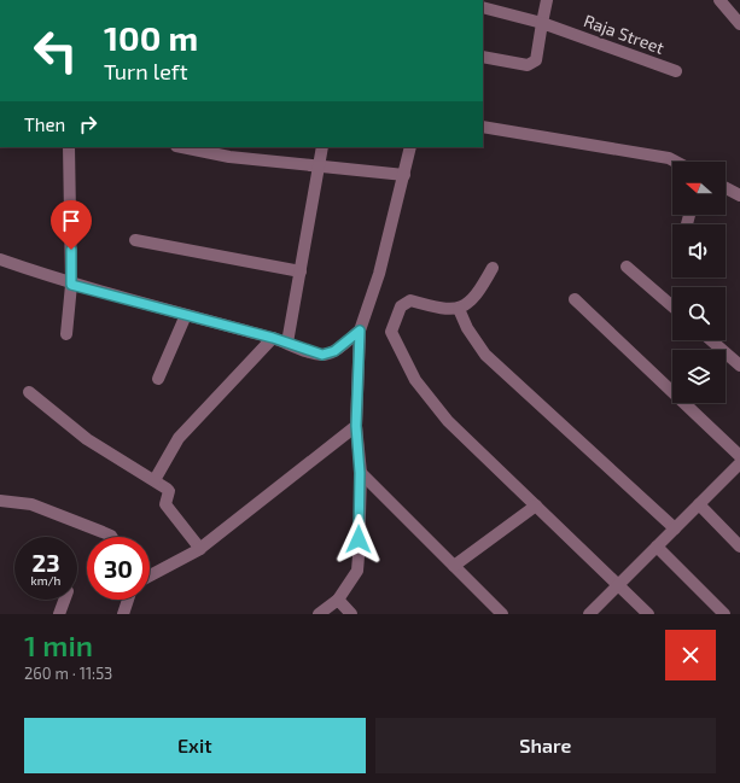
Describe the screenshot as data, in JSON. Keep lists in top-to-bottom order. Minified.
{"streets":{"street":["Raja Street"]},"north":"left","page":{"turn":["100 m","Turn left"],"then":"Then","speed":"23 km/h","limit":"30","heading":["1 min","260 m · 11:53"],"buttons":["Exit","Share"]}}
